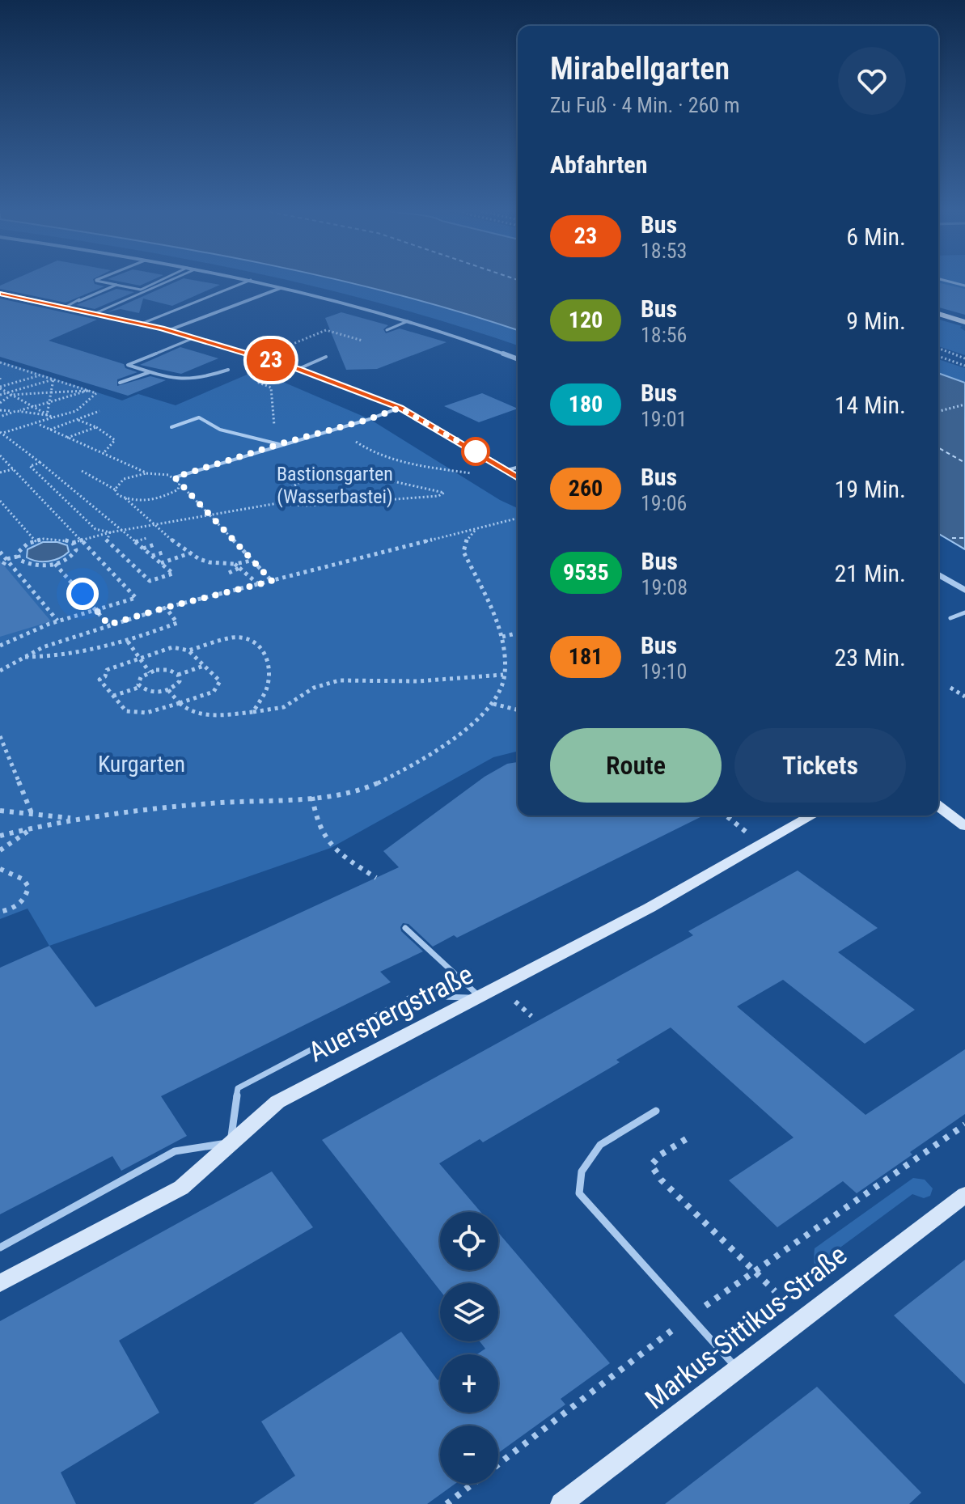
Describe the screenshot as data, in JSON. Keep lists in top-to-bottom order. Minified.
{"streets":{"main road":["Auerspergstraße","Markus-Sittikus-Straße"]},"parks":["Bastionsgarten (Wasserbastei)","Kurgarten"],"lines":["bus line 23"],"page":{"on_map":"23","heading":[["Mirabellgarten","Zu Fuß · 4 Min. · 260 m"],"Abfahrten"],"list":[{"mark":"23","name":"Bus","note":"18:53","value":"6 Min."},{"mark":"120","name":"Bus","note":"18:56","value":"9 Min."},{"mark":"180","name":"Bus","note":"19:01","value":"14 Min."},{"mark":"260","name":"Bus","note":"19:06","value":"19 Min."},{"mark":"9535","name":"Bus","note":"19:08","value":"21 Min."},{"mark":"181","name":"Bus","note":"19:10","value":"23 Min."}],"buttons":["Route","Tickets"],"map_buttons":["+","−"]}}
